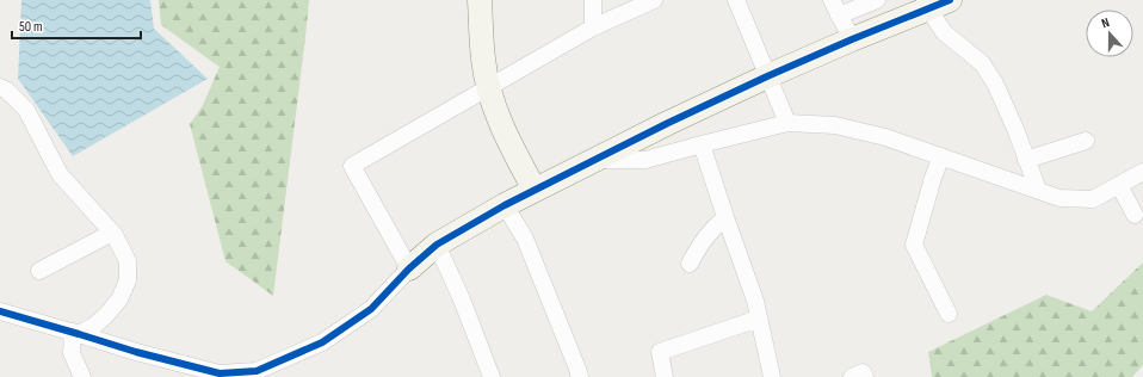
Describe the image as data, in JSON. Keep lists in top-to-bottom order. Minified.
{"scale_bar":"50 m","north":"top"}
